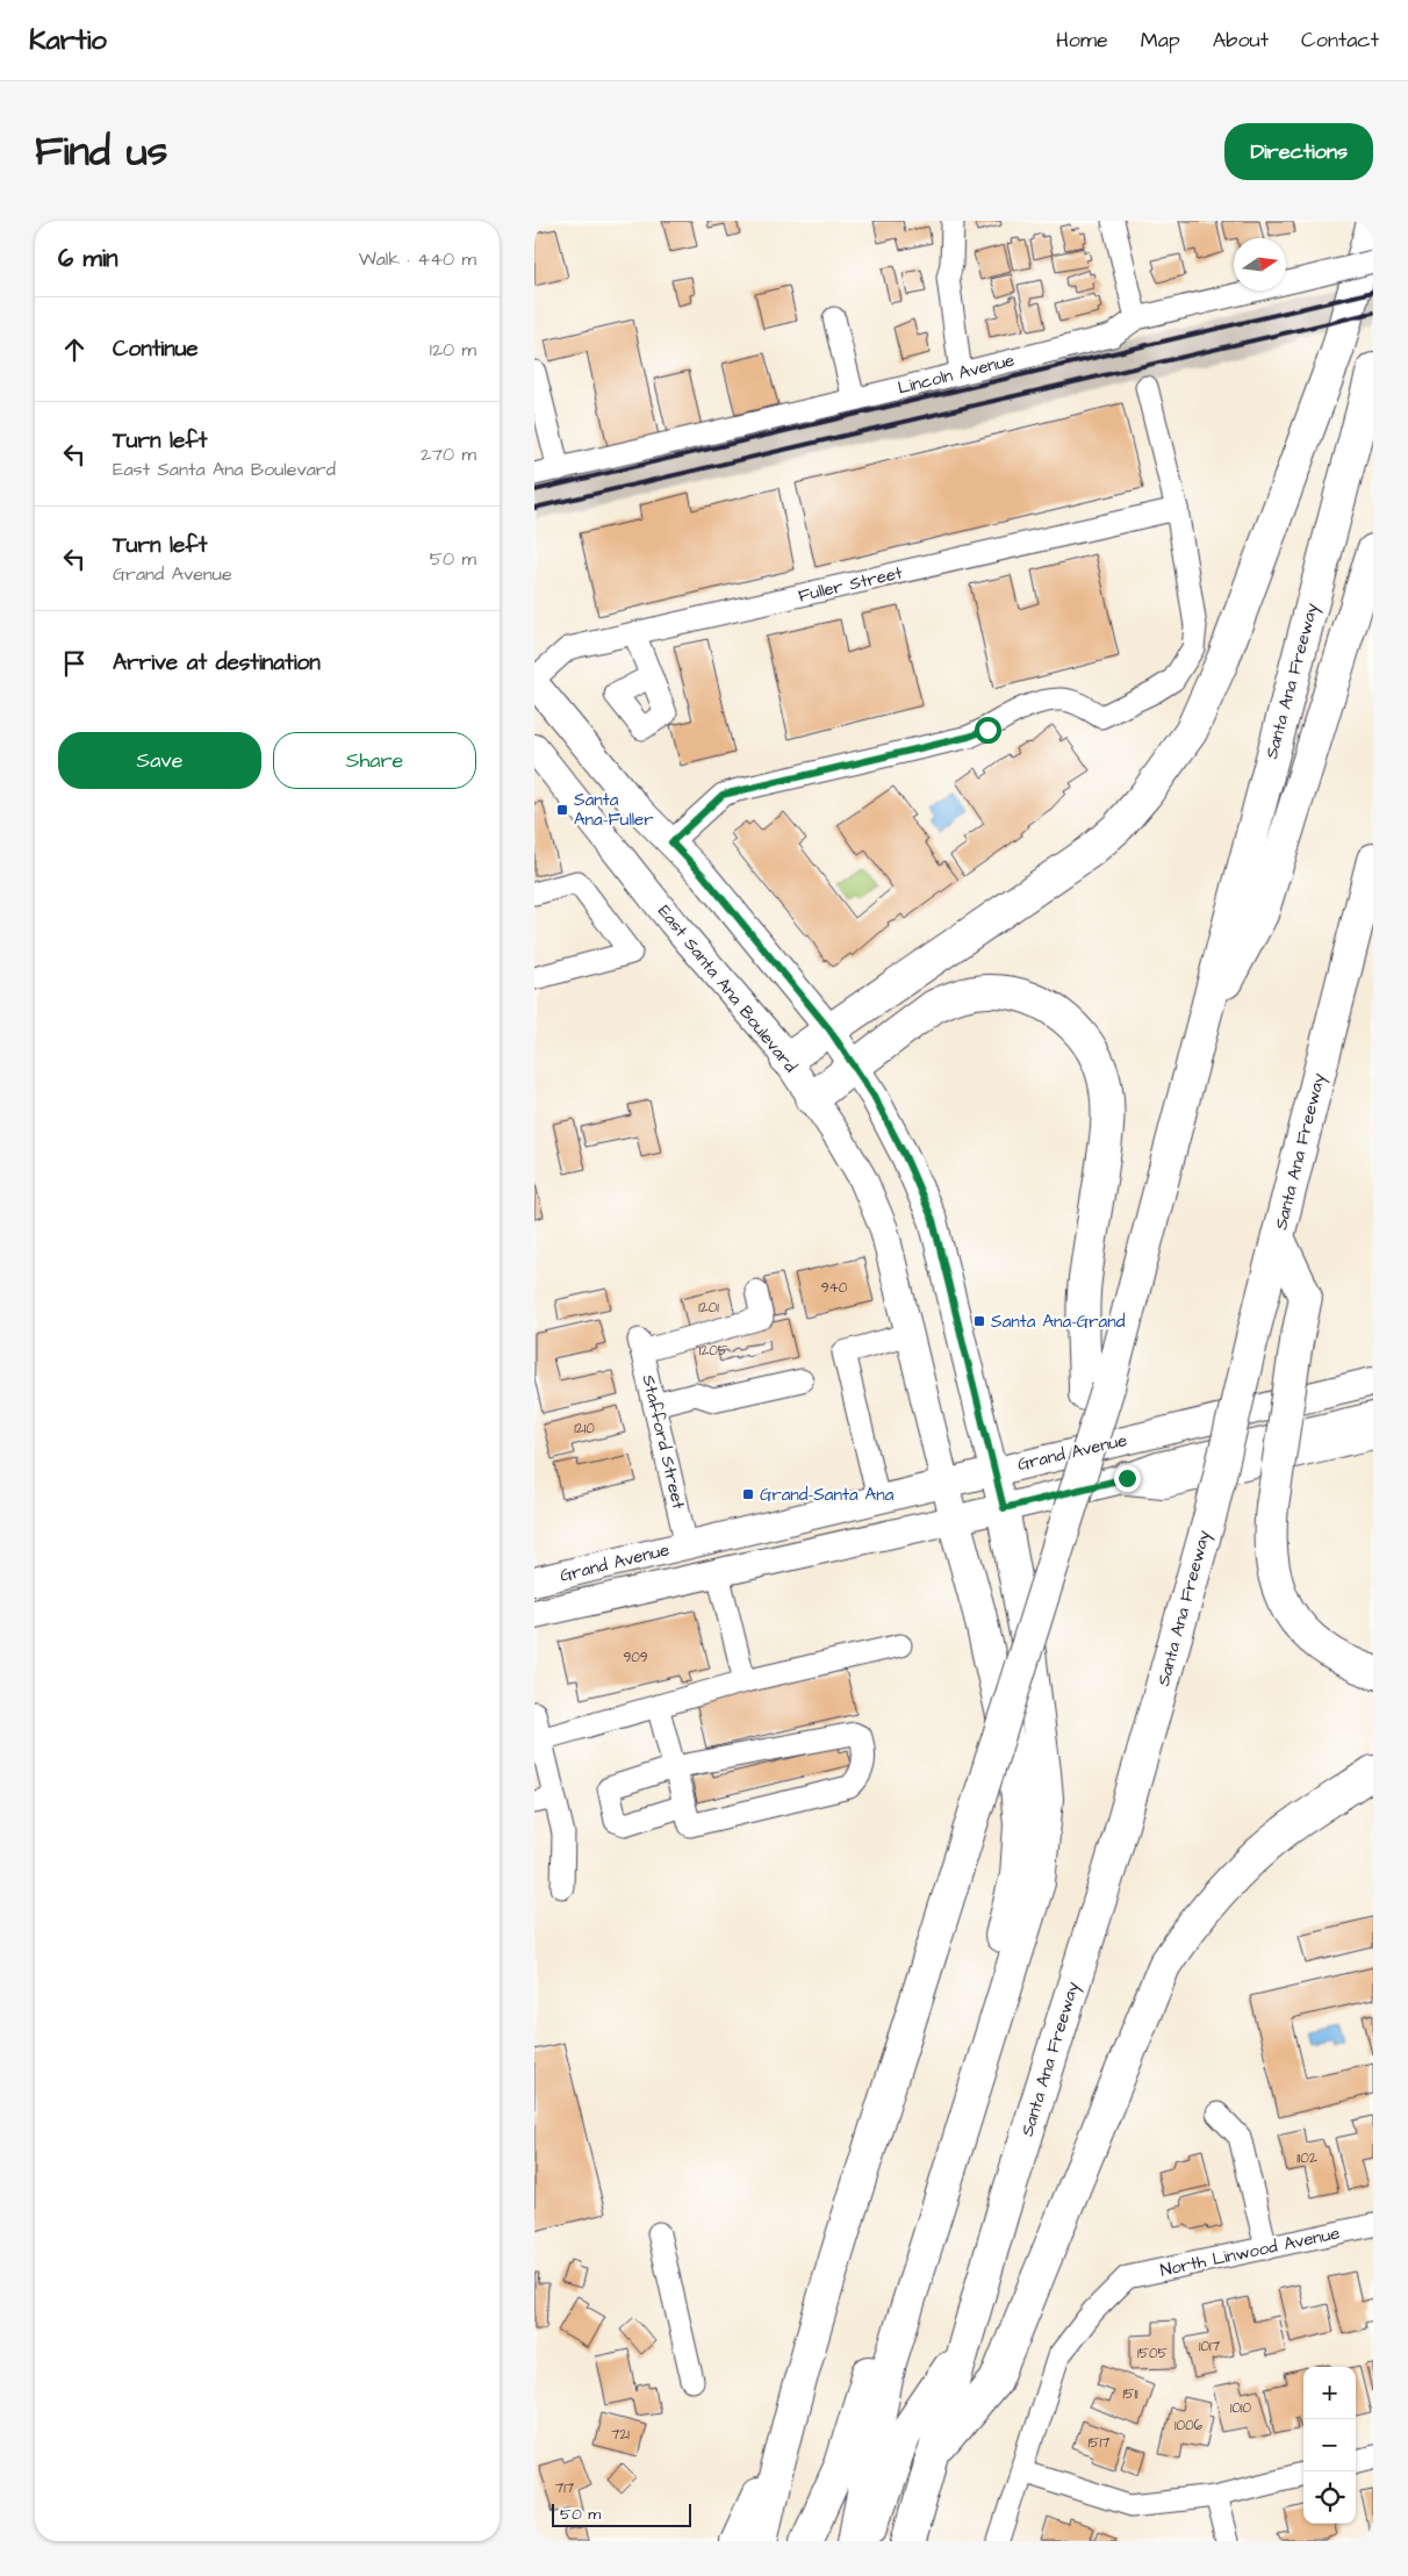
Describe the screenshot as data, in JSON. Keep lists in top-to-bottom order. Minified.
{"streets":{"highway":["Santa Ana Freeway"],"main road":["East Santa Ana Boulevard","Grand Avenue"],"street":["Lincoln Avenue","Fuller Street","Stafford Street","North Linwood Avenue"]},"crossings":[["East Santa Ana Boulevard","Grand Avenue"],["Stafford Street","Grand Avenue"]],"places":{"transit":["Santa Ana-Fuller","Santa Ana-Grand","Grand-Santa Ana"]},"house_numbers":["940","1201","1205","1210","909","1102","1017","1505","1511","1010","1006","721","1517","717"],"scale_bar":"50 m","north":"right","page":{"header":"Kartio","nav":["Home","Map","About","Contact"],"title":"Find us","buttons":["Directions",["Save","Share"]],"heading":["6 min","Walk · 440 m"],"list":[["Continue","120 m"],["Turn left","East Santa Ana Boulevard","270 m"],["Turn left","Grand Avenue","50 m"],"Arrive at destination"],"map_buttons":["+","−"],"scale":"50 m"}}
